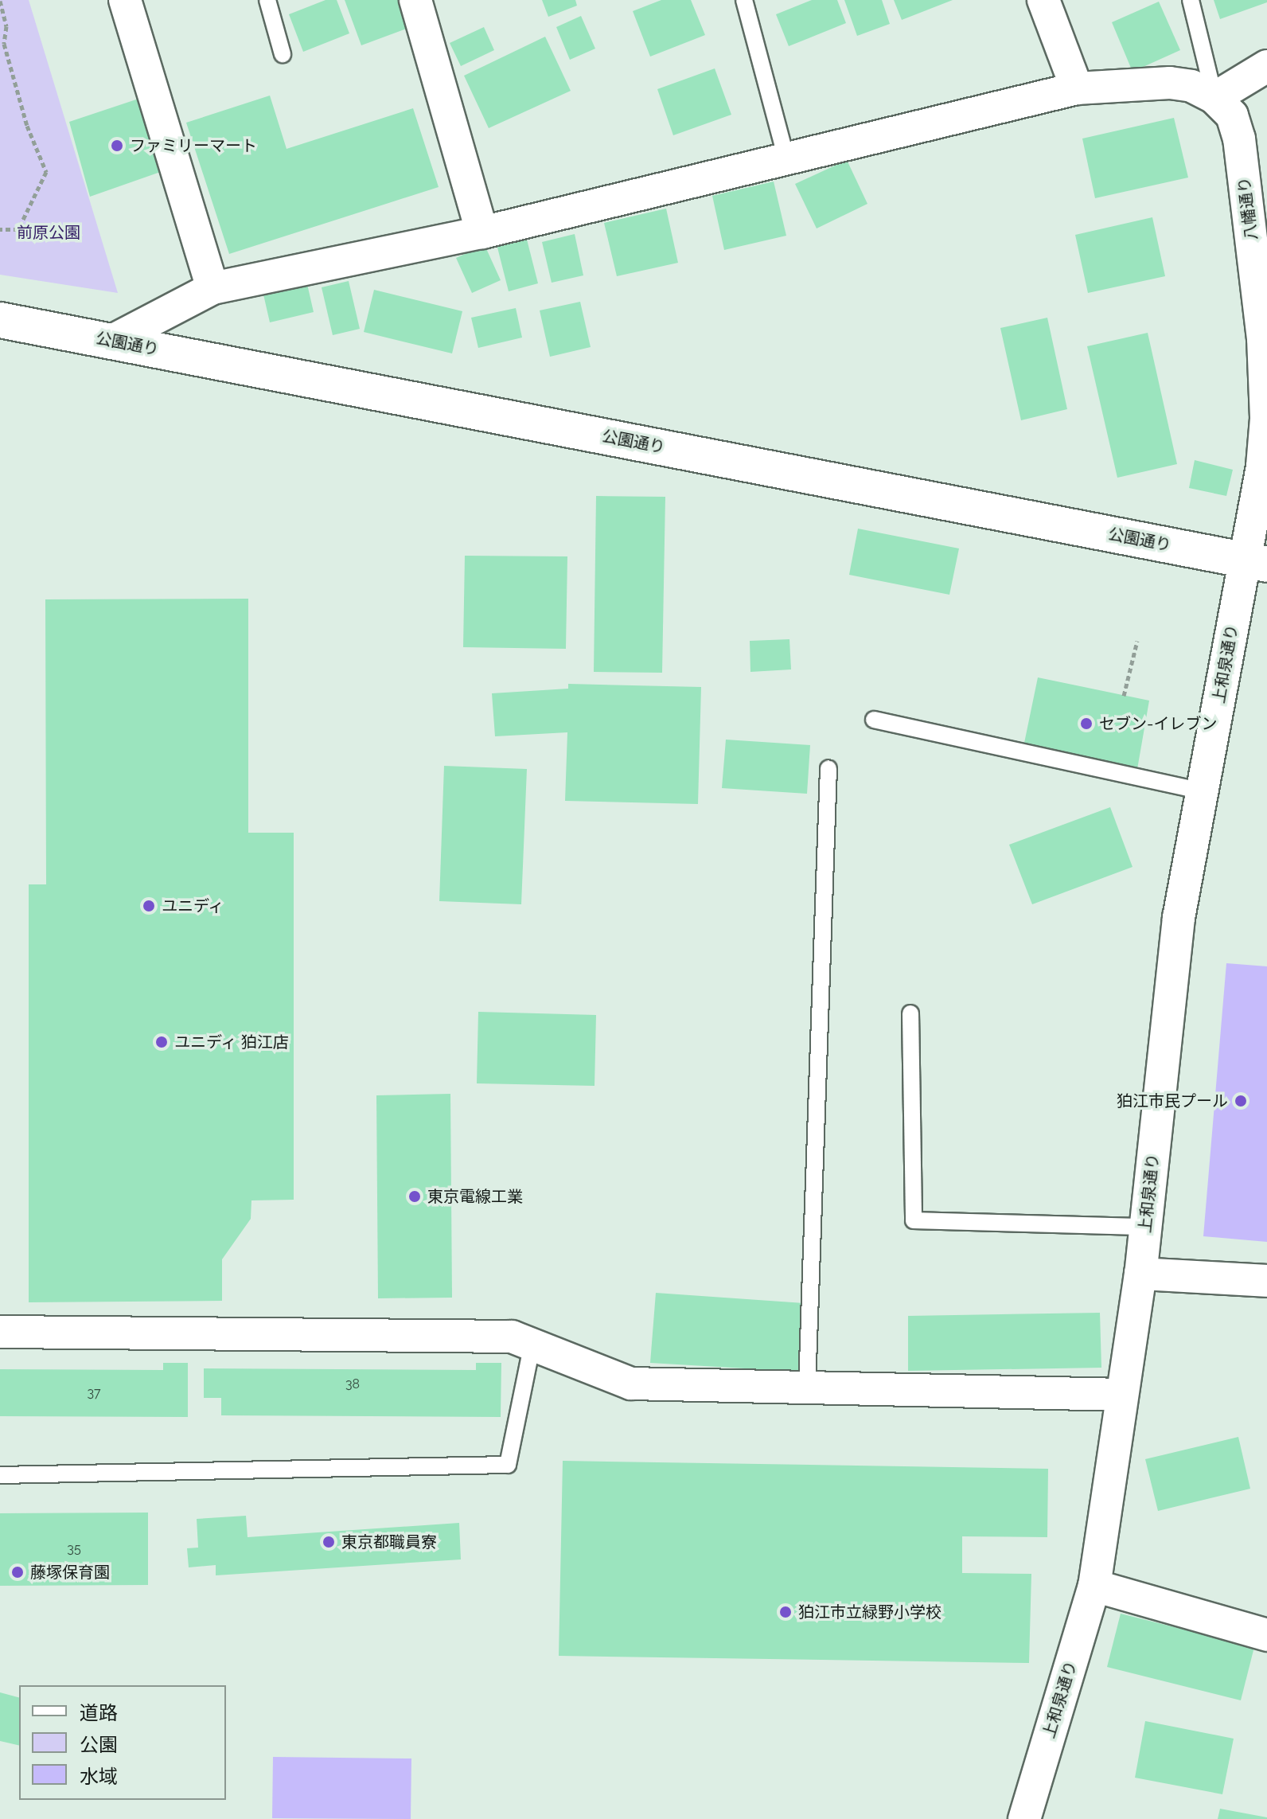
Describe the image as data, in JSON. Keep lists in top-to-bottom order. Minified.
{"streets":{"street":["八幡通り","公園通り","上和泉通り"]},"crossings":[["八幡通り","公園通り"],["八幡通り","上和泉通り"],["公園通り","上和泉通り"]],"parks":["前原公園"],"places":["ファミリーマート","セブン-イレブン","ユニディ","ユニディ 狛江店","狛江市民プール","東京電線工業","東京都職員寮","藤塚保育園","狛江市立緑野小学校"],"house_numbers":["38","37","35"],"legend":["道路","公園","水域"]}
